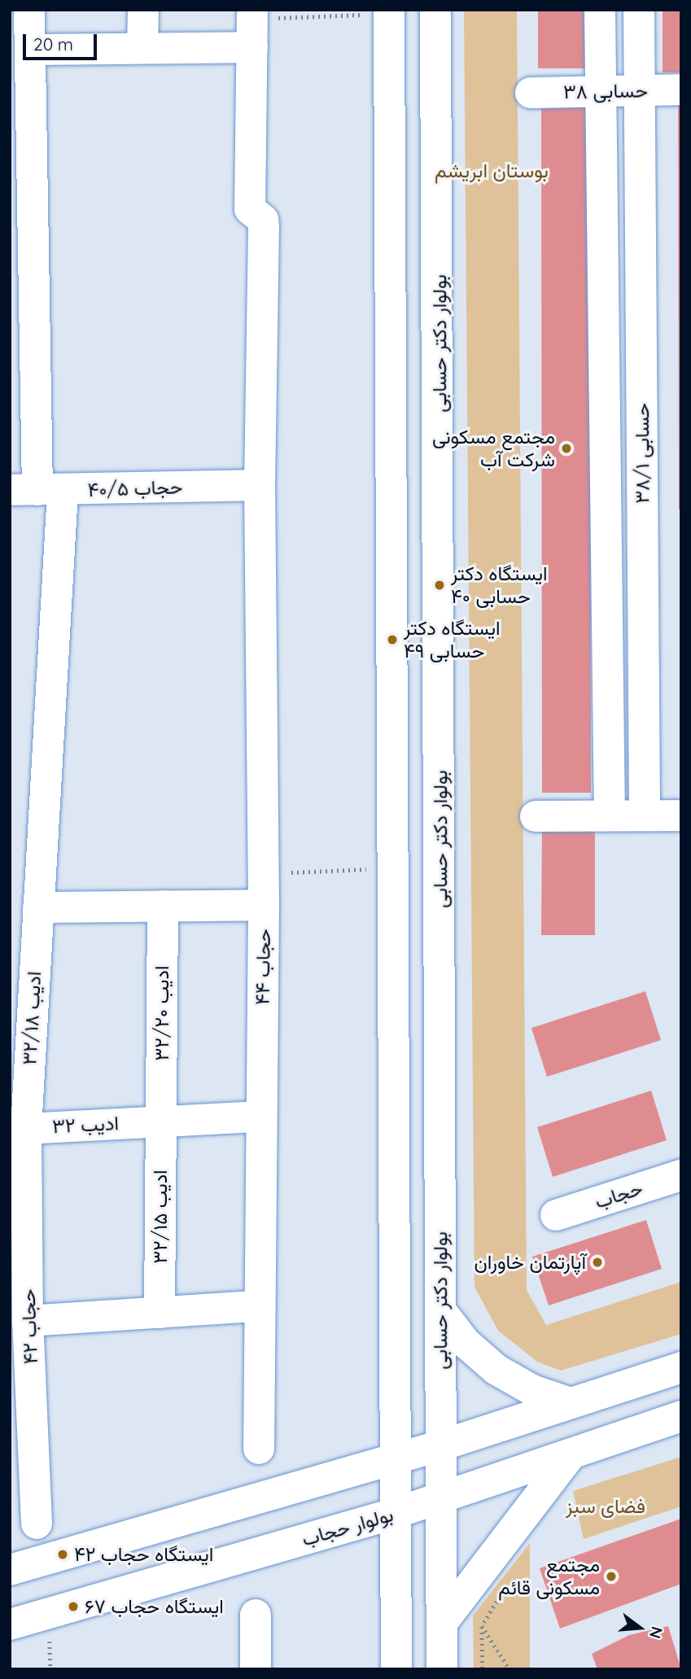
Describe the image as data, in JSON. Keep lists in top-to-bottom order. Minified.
{"streets":{"street":["حسابی ۳۸","بولوار دکتر حسابی","حسابی ۳۸/۱","حجاب ۴۰/۵","حجاب ۴۴","ادیب ۳۲/۲۰","ادیب ۳۲/۱۸","ادیب ۳۲","حجاب","ادیب ۳۲/۱۵","حجاب ۴۲","بولوار حجاب"]},"crossings":[["حسابی ۳۸","حسابی ۳۸/۱"],["بولوار دکتر حسابی","بولوار حجاب"],["حجاب ۴۰/۵","حجاب ۴۴"],["حجاب ۴۰/۵","ادیب ۳۲/۱۸"],["حجاب ۴۴","ادیب ۳۲"],["ادیب ۳۲/۲۰","ادیب ۳۲"],["ادیب ۳۲/۲۰","ادیب ۳۲/۱۵"],["ادیب ۳۲/۱۸","ادیب ۳۲"],["ادیب ۳۲/۱۸","حجاب ۴۲"],["ادیب ۳۲","ادیب ۳۲/۱۵"],["ادیب ۳۲","حجاب ۴۲"]],"parks":["بوستان ابریشم","فضای سبز"],"places":["مجتمع مسکونی شرکت آب","ایستگاه دکتر حسابی ۴۰","ایستگاه دکتر حسابی ۴۹","آپارتمان خاوران","ایستگاه حجاب ۴۲","مجتمع مسکونی قائم","ایستگاه حجاب ۶۷"],"scale_bar":"20 m","north":"right"}
